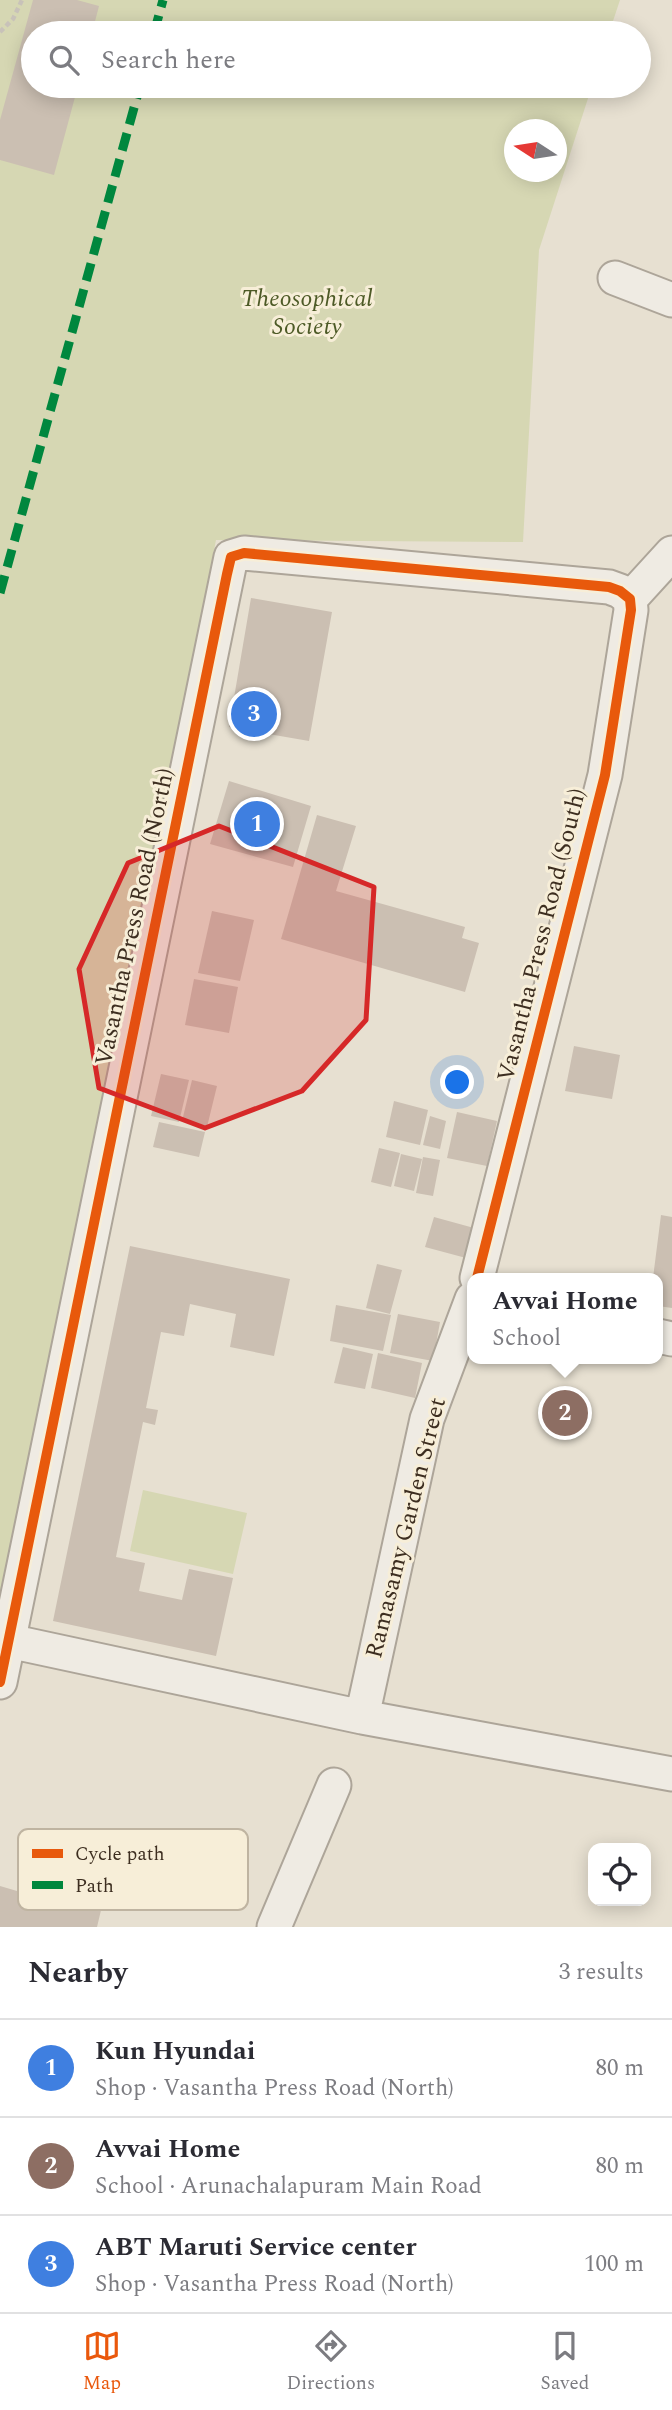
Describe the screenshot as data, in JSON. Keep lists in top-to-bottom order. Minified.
{"streets":{"street":["Vasantha Press Road (North)","Vasantha Press Road (South)","Ramasamy Garden Street"]},"crossings":[["Vasantha Press Road (North)","Vasantha Press Road (South)"]],"parks":["Theosophical Society"],"legend":["Cycle path","Path"],"north":"left","page":{"search":"Search here","pins":["3","1","2"],"popup":["Avvai Home","School"],"heading":["Nearby","3 results"],"list":[{"mark":"1","name":"Kun Hyundai","note":"Shop · Vasantha Press Road (North)","value":"80 m"},{"mark":"2","name":"Avvai Home","note":"School · Arunachalapuram Main Road","value":"80 m"},{"mark":"3","name":"ABT Maruti Service center","note":"Shop · Vasantha Press Road (North)","value":"100 m"}],"nav":["Map","Directions","Saved"]}}
